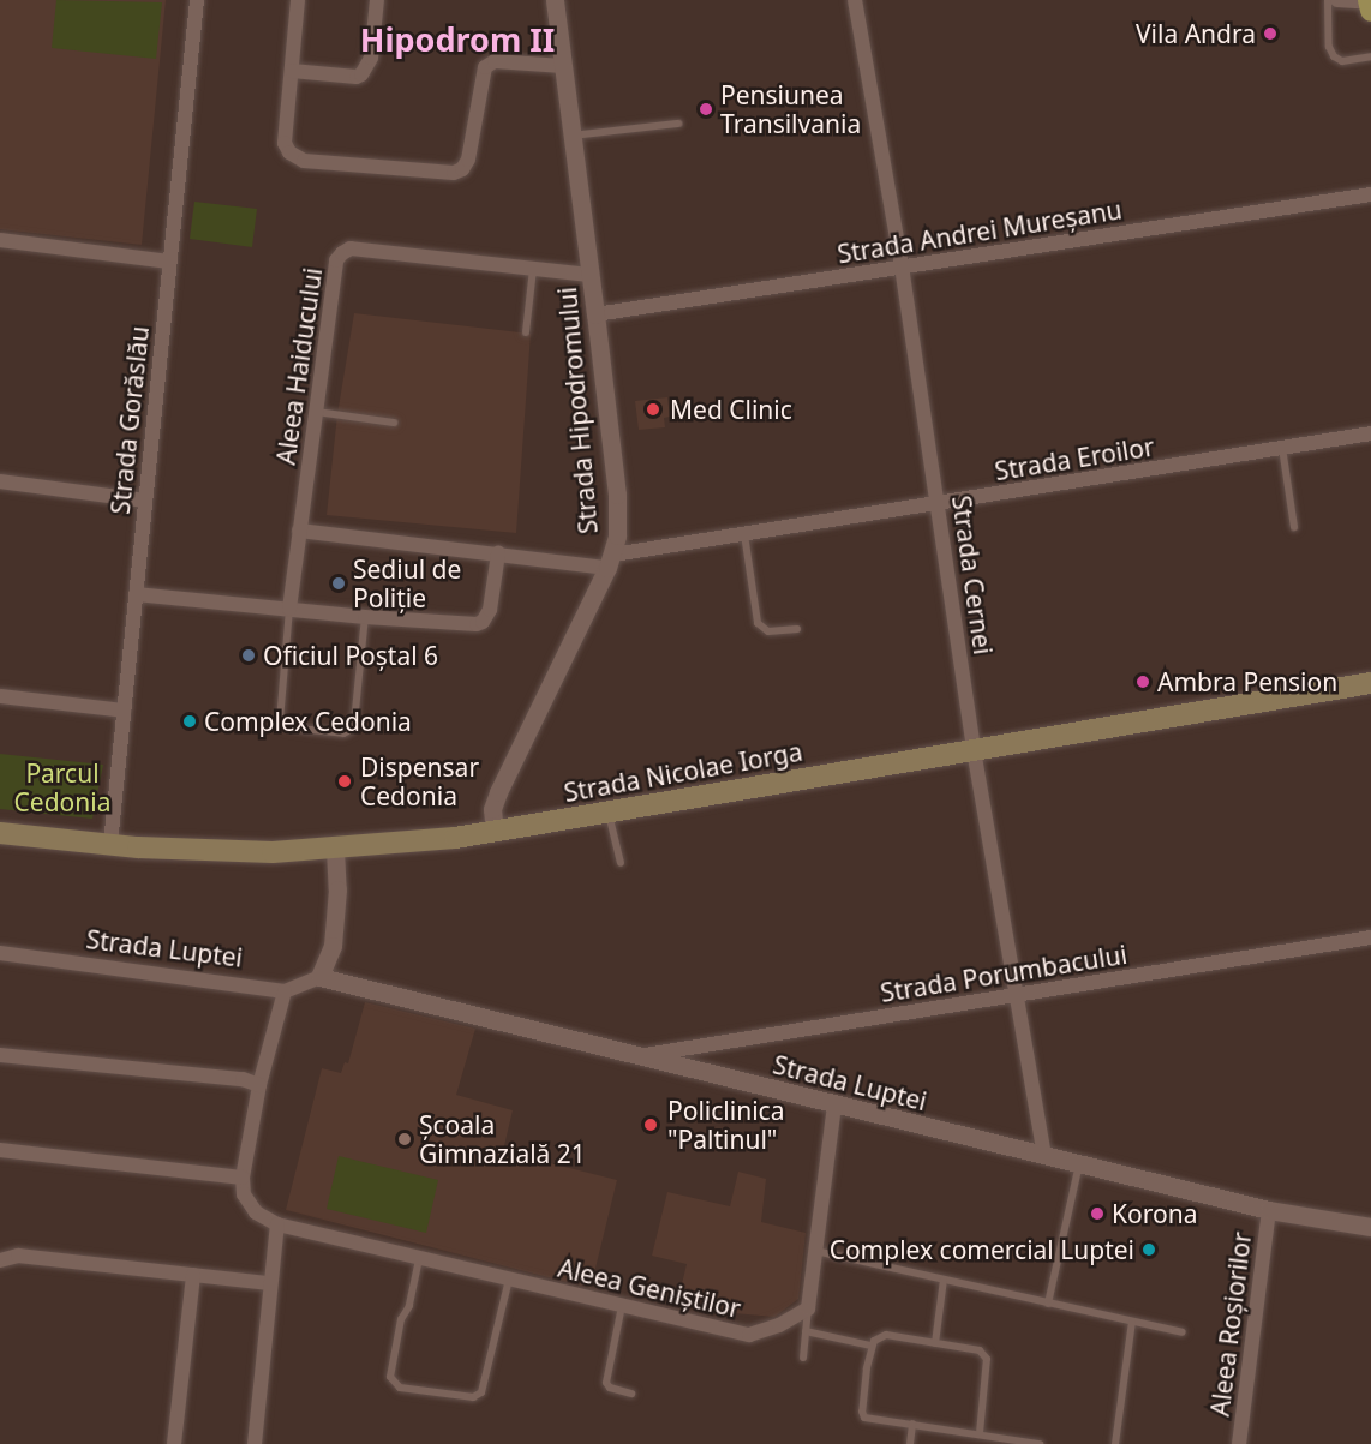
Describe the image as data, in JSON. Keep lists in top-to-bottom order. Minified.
{"streets":{"main road":["Strada Nicolae Iorga"],"street":["Strada Andrei Mureșanu","Aleea Haiducului","Strada Hipodromului","Strada Gorăslău","Strada Eroilor","Strada Cernei","Strada Luptei","Strada Porumbacului","Aleea Geniștilor","Aleea Roșiorilor"]},"crossings":[["Strada Andrei Mureșanu","Strada Hipodromului"],["Strada Andrei Mureșanu","Strada Cernei"],["Aleea Haiducului","Strada Hipodromului"],["Aleea Haiducului","Strada Eroilor"],["Strada Hipodromului","Strada Eroilor"],["Strada Hipodromului","Strada Nicolae Iorga"],["Strada Gorăslău","Strada Nicolae Iorga"],["Strada Eroilor","Strada Cernei"],["Strada Cernei","Strada Nicolae Iorga"],["Strada Cernei","Strada Luptei"],["Strada Cernei","Strada Porumbacului"],["Strada Luptei","Strada Porumbacului"],["Strada Luptei","Aleea Roșiorilor"]],"districts":["Hipodrom II"],"parks":["Parcul Cedonia"],"places":["Vila Andra","Pensiunea Transilvania","Med Clinic","Sediul de Poliție","Oficiul Poștal 6","Ambra Pension","Complex Cedonia","Dispensar Cedonia","Policlinica \"Paltinul\"","Școala Gimnazială 21","Korona","Complex comercial Luptei"]}
